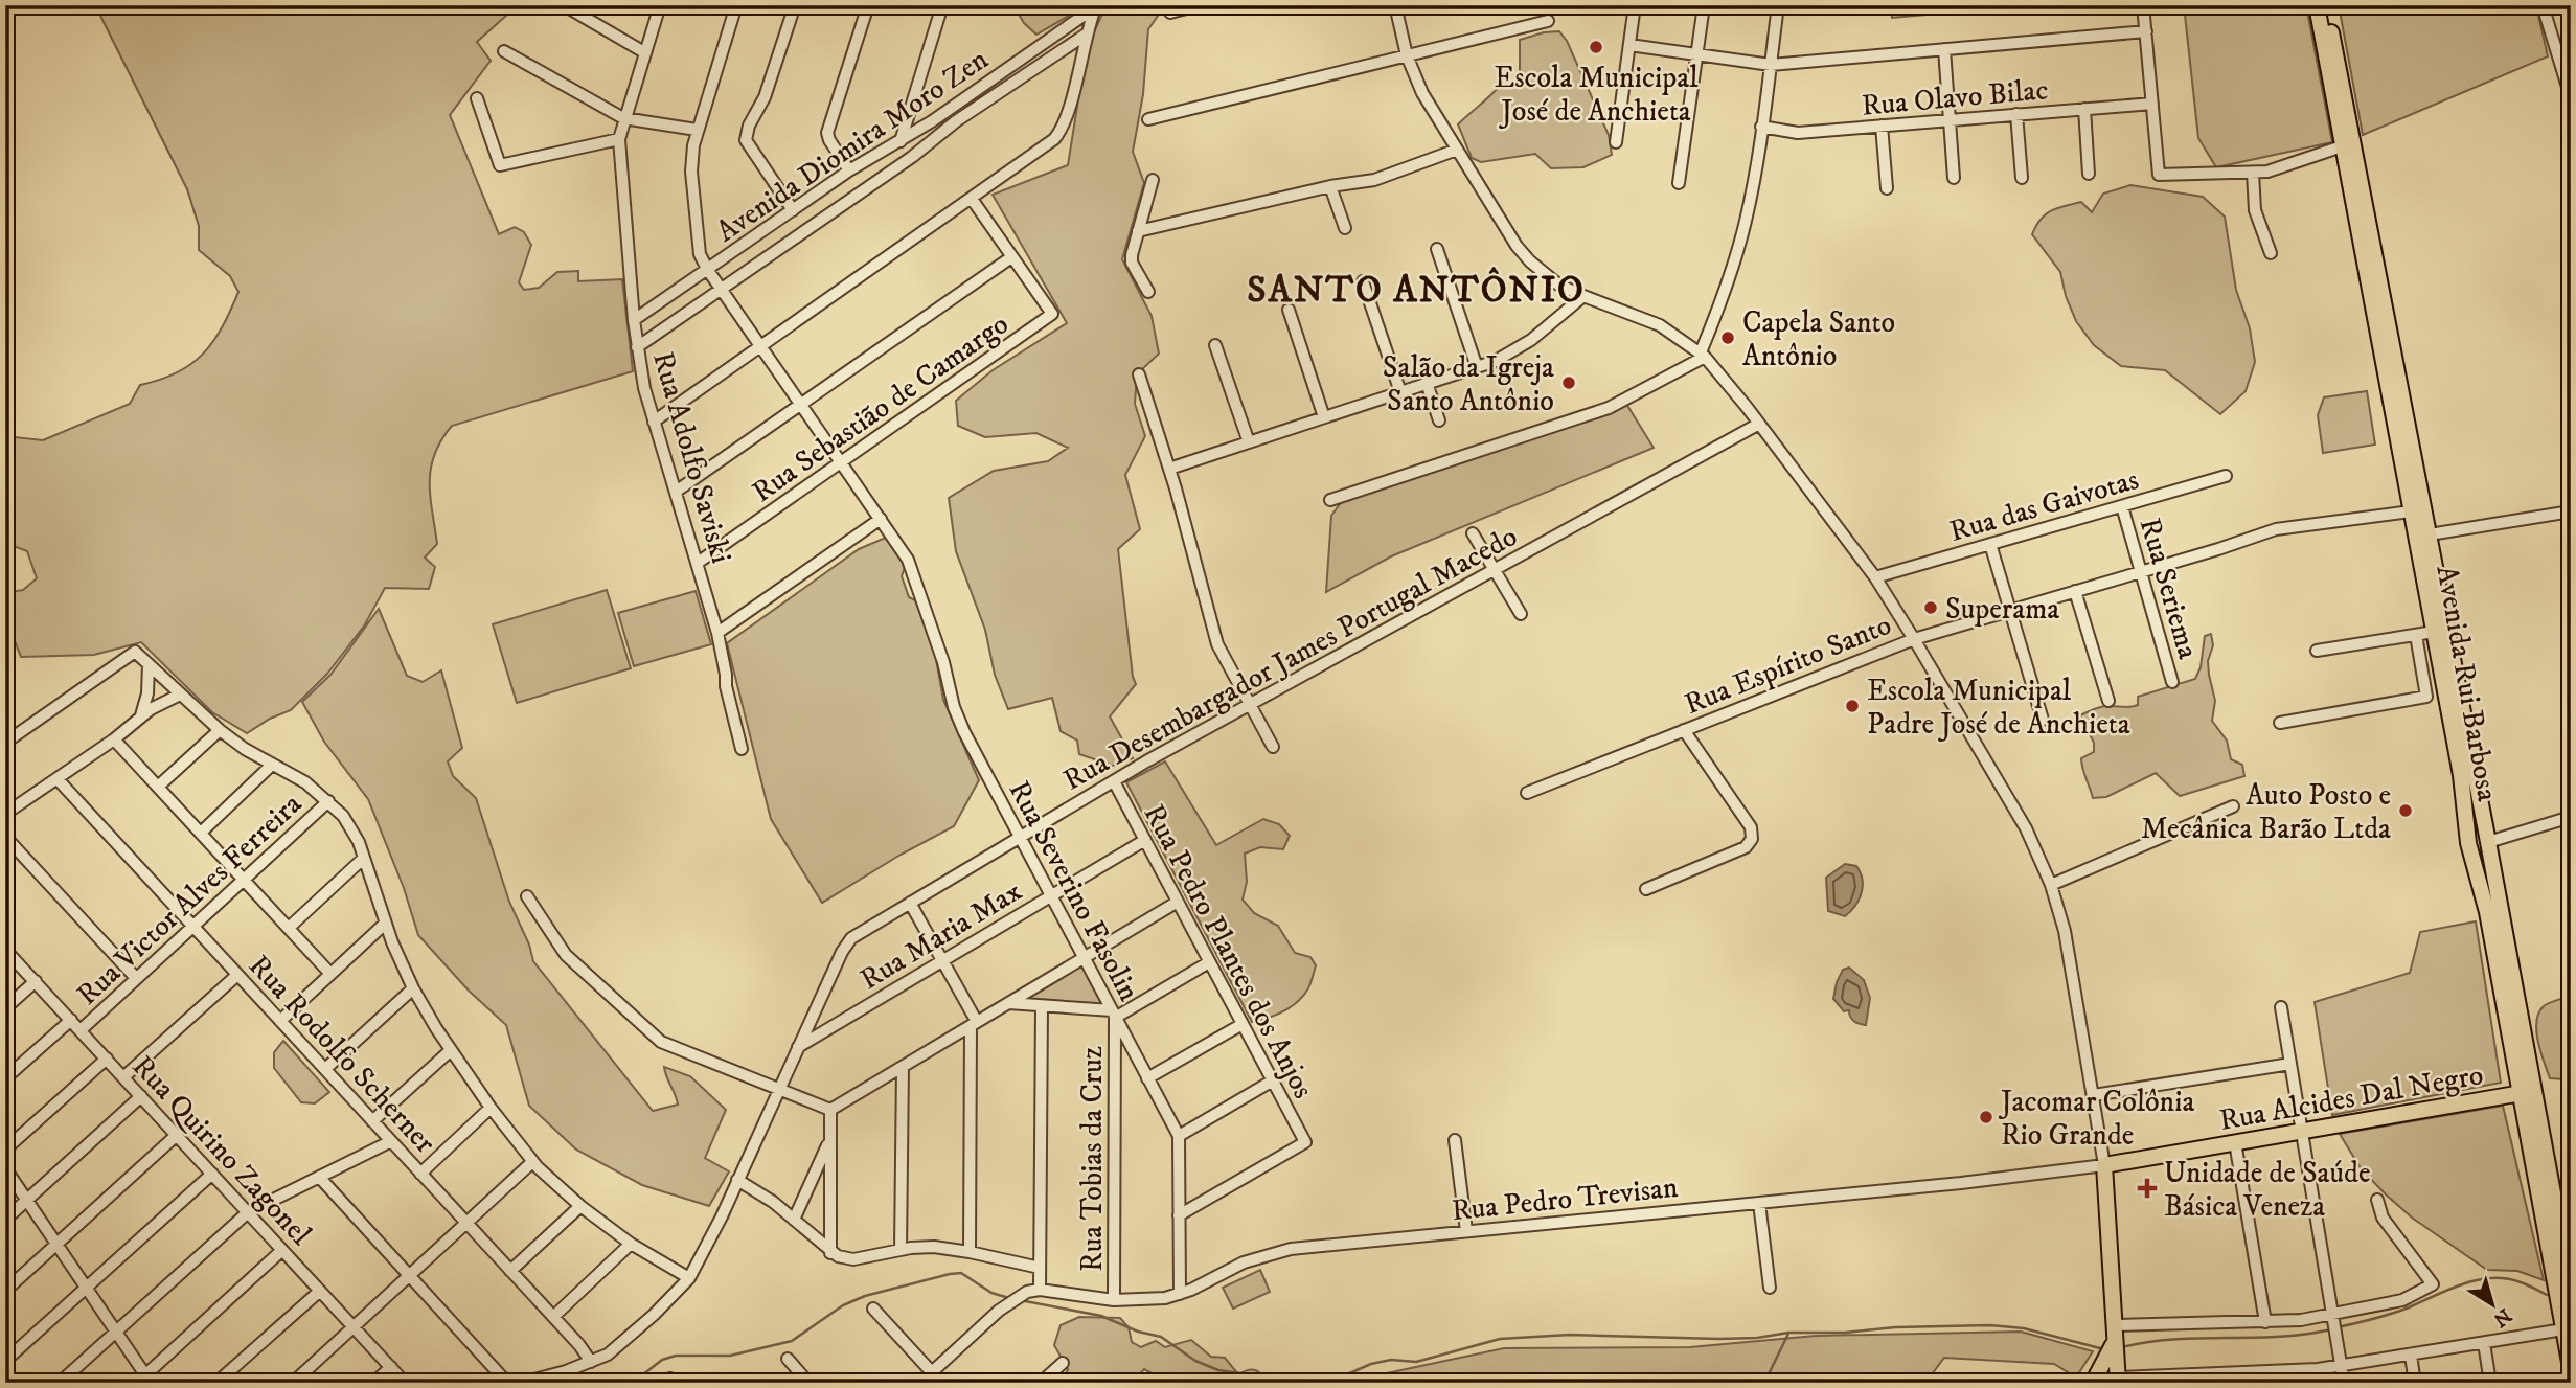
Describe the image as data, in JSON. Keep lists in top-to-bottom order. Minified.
{"streets":{"main road":["Avenida Rui Barbosa","Rua Alcides Dal Negro"],"street":["Rua Olavo Bilac","Avenida Diomira Moro Zen","Rua Sebastião de Camargo","Rua Adolfo Saviski","Rua das Gaivotas","Rua Seriema","Rua Desembargador James Portugal Macedo","Rua Espírito Santo","Rua Severino Fasolin","Rua Victor Alves Ferreira","Rua Maria Max","Rua Pedro Plantes dos Anjos","Rua Rodolfo Scherner","Rua Quirino Zagonel","Rua Tobias da Cruz","Rua Pedro Trevisan"]},"crossings":[["Avenida Diomira Moro Zen","Rua Adolfo Saviski"],["Avenida Diomira Moro Zen","Rua Severino Fasolin"],["Rua Sebastião de Camargo","Rua Adolfo Saviski"],["Rua Sebastião de Camargo","Rua Severino Fasolin"],["Rua das Gaivotas","Rua Seriema"],["Rua Seriema","Rua Espírito Santo"],["Rua Desembargador James Portugal Macedo","Rua Severino Fasolin"],["Rua Desembargador James Portugal Macedo","Rua Maria Max"],["Rua Desembargador James Portugal Macedo","Rua Pedro Plantes dos Anjos"],["Rua Desembargador James Portugal Macedo","Rua Rodolfo Scherner"],["Rua Espírito Santo","Avenida Rui Barbosa"],["Avenida Rui Barbosa","Rua Alcides Dal Negro"],["Rua Severino Fasolin","Rua Maria Max"],["Rua Severino Fasolin","Rua Pedro Plantes dos Anjos"],["Rua Severino Fasolin","Rua Tobias da Cruz"],["Rua Severino Fasolin","Rua Pedro Trevisan"],["Rua Victor Alves Ferreira","Rua Rodolfo Scherner"],["Rua Victor Alves Ferreira","Rua Quirino Zagonel"],["Rua Maria Max","Rua Pedro Plantes dos Anjos"],["Rua Alcides Dal Negro","Rua Pedro Trevisan"],["Rua Tobias da Cruz","Rua Pedro Trevisan"]],"districts":["SANTO ANTÔNIO"],"places":{"other":["Escola Municipal José de Anchieta","Capela Santo Antônio","Salão da Igreja Santo Antônio","Superama","Escola Municipal Padre José de Anchieta","Auto Posto e Mecânica Barão Ltda","Jacomar Colônia Rio Grande"],"health":["Unidade de Saúde Básica Veneza"]},"north":"bottom right"}
